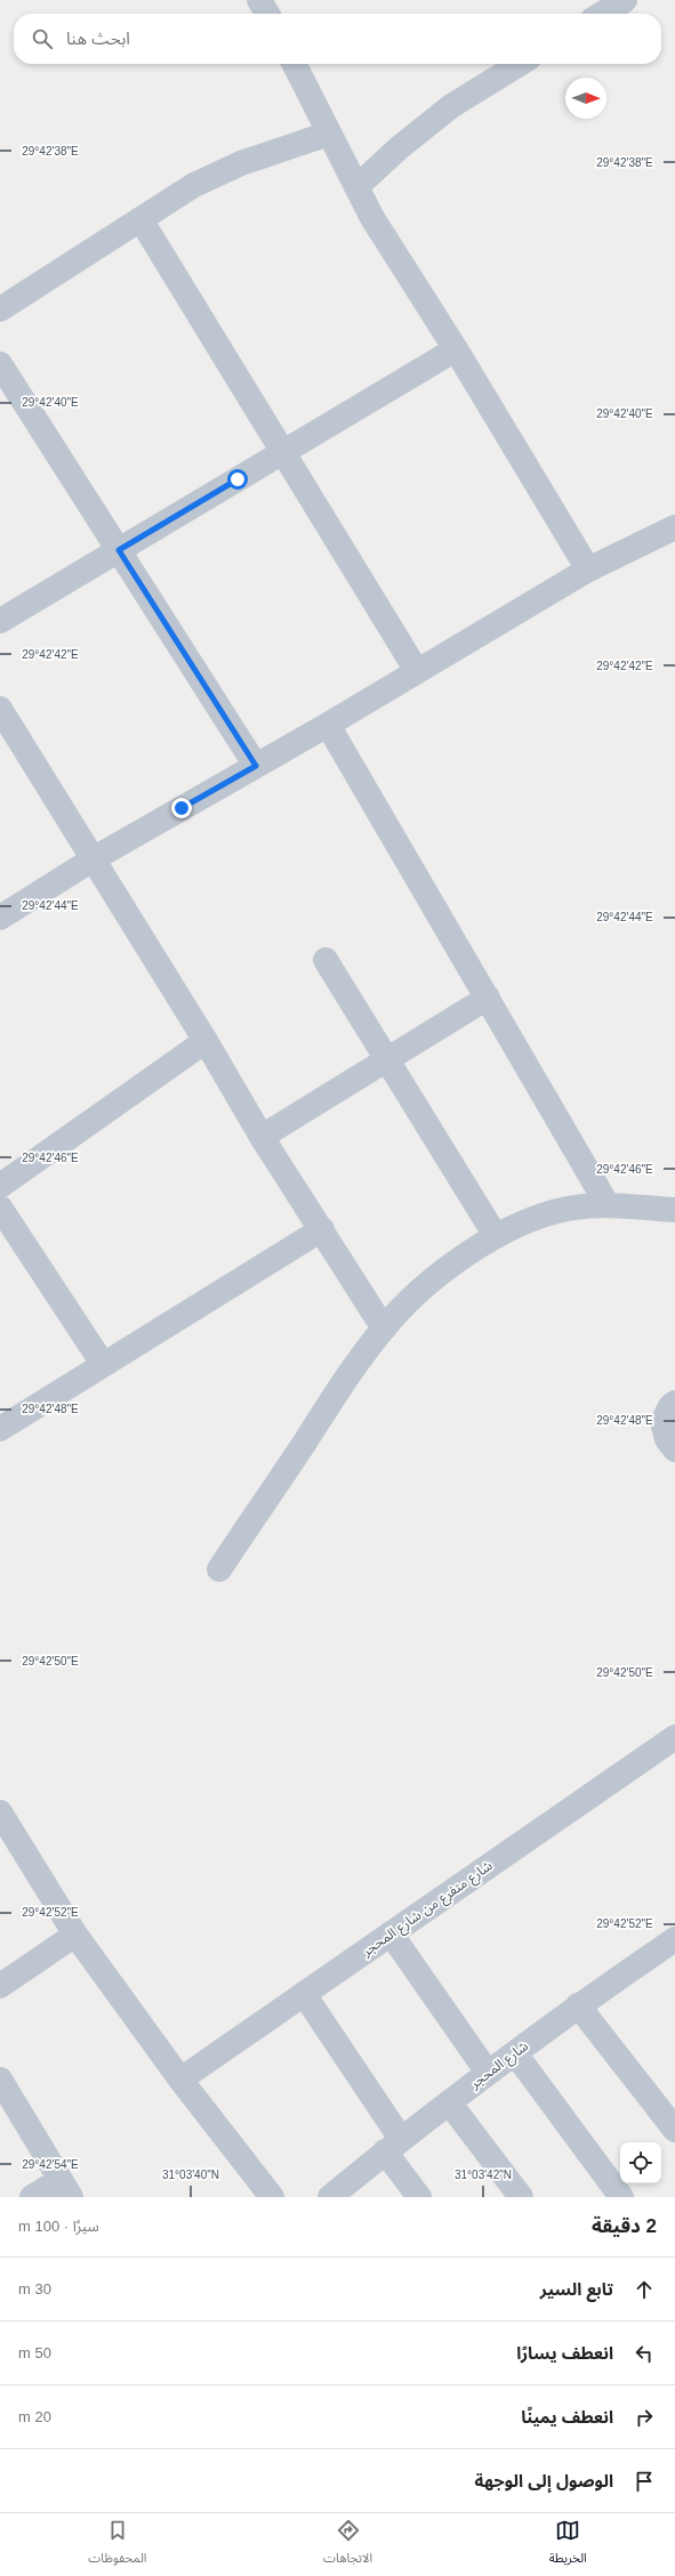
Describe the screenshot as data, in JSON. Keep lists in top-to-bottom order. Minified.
{"streets":{"street":["شارع متفرع من شارع المحجر","شارع المحجر"]},"north":"right","page":{"search":"ابحث هنا","heading":["2 دقيقة","سيرًا · 100 m"],"list":[["تابع السير","30 m"],["انعطف يسارًا","50 m"],["انعطف يمينًا","20 m"],"الوصول إلى الوجهة"],"nav":["الخريطة","الاتجاهات","المحفوظات"]},"coordinates":["29°42'38\"E","29°42'40\"E","29°42'42\"E","29°42'44\"E","29°42'46\"E","29°42'48\"E","29°42'50\"E","29°42'52\"E","29°42'54\"E","31°03'40\"N","31°03'42\"N"]}
